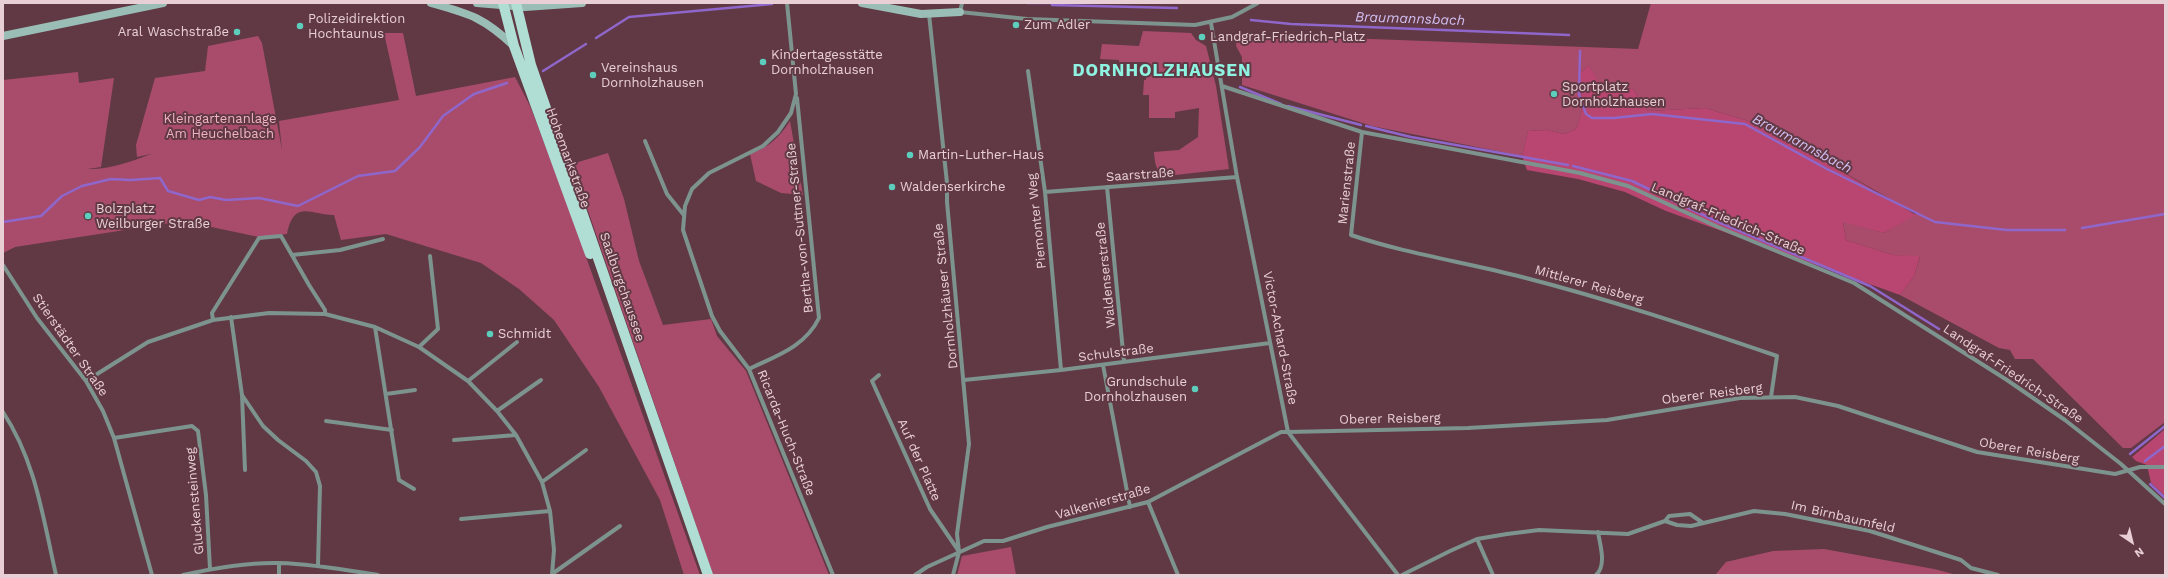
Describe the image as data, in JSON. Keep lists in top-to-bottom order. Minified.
{"streets":{"main road":["Hohemarkstraße","Saalburgchaussee"],"street":["Saarstraße","Marienstraße","Landgraf-Friedrich-Straße","Piemonter Weg","Bertha-von-Suttner-Straße","Waldenserstraße","Mittlerer Reisberg","Dornholzhäuser Straße","Victor-Achard-Straße","Stierstädter Straße","Schulstraße","Oberer Reisberg","Ricarda-Huch-Straße","Auf der Platte","Gluckensteinweg","Valkenierstraße","Im Birnbaumfeld"]},"crossings":[["Hohemarkstraße","Saalburgchaussee"],["Saarstraße","Piemonter Weg"],["Saarstraße","Waldenserstraße"],["Saarstraße","Victor-Achard-Straße"],["Marienstraße","Landgraf-Friedrich-Straße"],["Marienstraße","Mittlerer Reisberg"],["Landgraf-Friedrich-Straße","Victor-Achard-Straße"],["Landgraf-Friedrich-Straße","Oberer Reisberg"],["Piemonter Weg","Schulstraße"],["Bertha-von-Suttner-Straße","Ricarda-Huch-Straße"],["Waldenserstraße","Schulstraße"],["Mittlerer Reisberg","Oberer Reisberg"],["Dornholzhäuser Straße","Schulstraße"],["Dornholzhäuser Straße","Auf der Platte"],["Dornholzhäuser Straße","Valkenierstraße"],["Victor-Achard-Straße","Schulstraße"],["Victor-Achard-Straße","Oberer Reisberg"],["Victor-Achard-Straße","Valkenierstraße"],["Victor-Achard-Straße","Im Birnbaumfeld"],["Stierstädter Straße","Gluckensteinweg"],["Oberer Reisberg","Valkenierstraße"],["Auf der Platte","Valkenierstraße"]],"districts":["DORNHOLZHAUSEN"],"water":["Braumannsbach"],"parks":["Kleingartenanlage Am Heuchelbach"],"places":["Zum Adler","Polizeidirektion Hochtaunus","Aral Waschstraße","Landgraf-Friedrich-Platz","Kindertagesstätte Dornholzhausen","Vereinshaus Dornholzhausen","Sportplatz Dornholzhausen","Martin-Luther-Haus","Waldenserkirche","Bolzplatz Weilburger Straße","Schmidt","Grundschule Dornholzhausen"],"north":"bottom right"}
